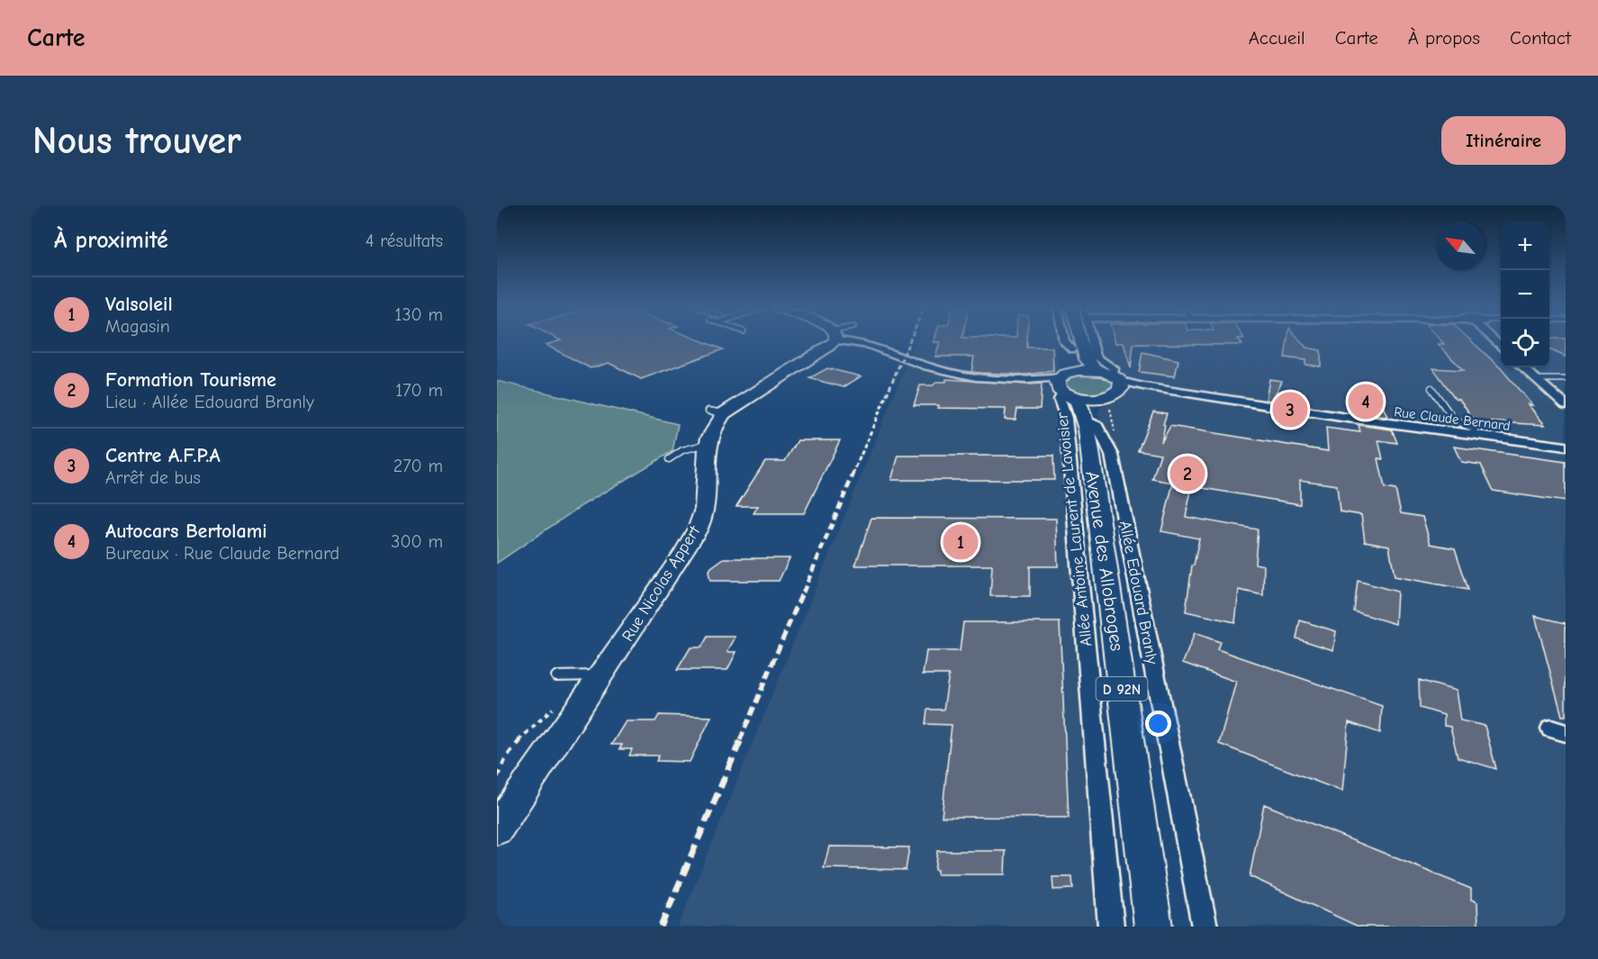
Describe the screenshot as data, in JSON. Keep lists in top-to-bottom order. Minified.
{"streets":{"main road":["Avenue des Allobroges","D 92N"],"street":["Rue Claude Bernard","Allée Antoine Laurent de Lavoisier","Rue Nicolas Appert","Allée Edouard Branly"]},"crossings":[["Allée Antoine Laurent de Lavoisier","Avenue des Allobroges"],["Avenue des Allobroges","Allée Edouard Branly"]],"north":"top left","page":{"header":"Carte","nav":["Accueil","Carte","À propos","Contact"],"buttons":"Itinéraire","title":"Nous trouver","heading":["À proximité","4 résultats"],"map_buttons":["+","−"],"list":[{"mark":"1","name":"Valsoleil","note":"Magasin","value":"130 m"},{"mark":"2","name":"Formation Tourisme","note":"Lieu · Allée Edouard Branly","value":"170 m"},{"mark":"3","name":"Centre A.F.P.A","note":"Arrêt de bus","value":"270 m"},{"mark":"4","name":"Autocars Bertolami","note":"Bureaux · Rue Claude Bernard","value":"300 m"}],"pins":["4","3","2","1"]}}
